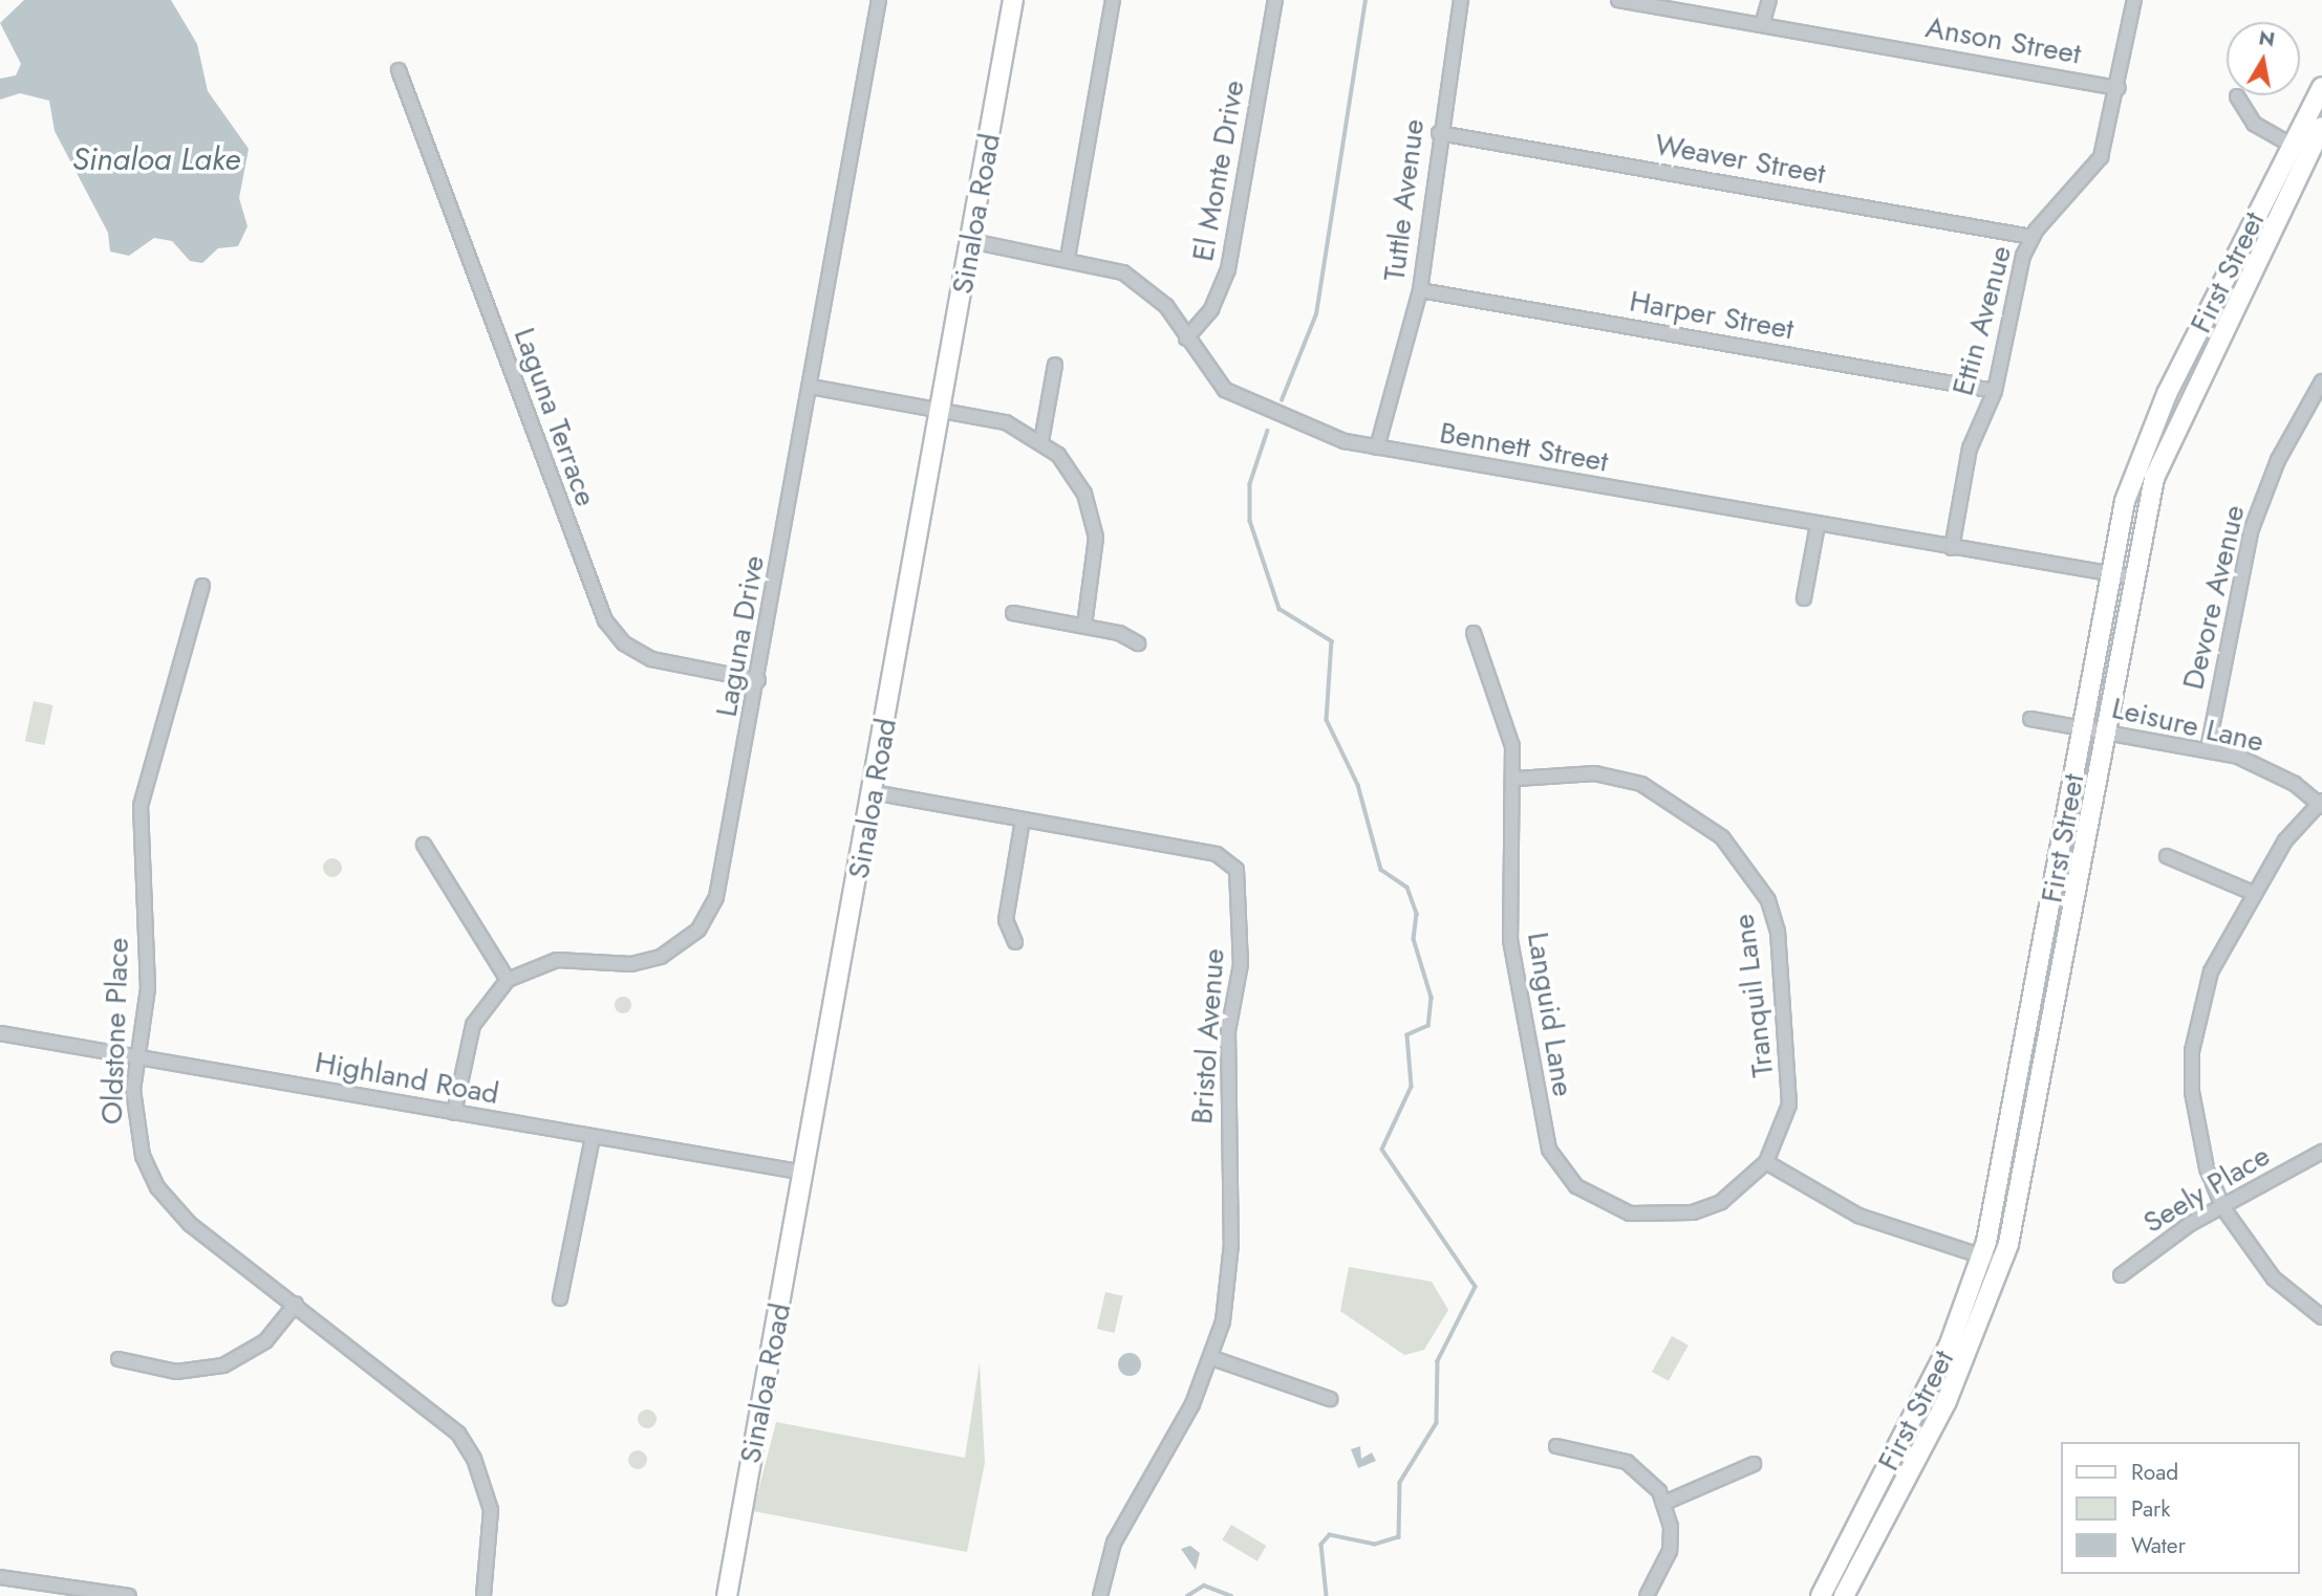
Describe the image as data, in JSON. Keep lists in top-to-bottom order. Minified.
{"streets":{"main road":["Sinaloa Road","First Street"],"street":["Anson Street","Weaver Street","El Monte Drive","Tuttle Avenue","Harper Street","Ettin Avenue","Laguna Terrace","Bennett Street","Devore Avenue","Laguna Drive","Leisure Lane","Tranquil Lane","Languid Lane","Oldstone Place","Bristol Avenue","Highland Road","Seely Place"]},"crossings":[["Anson Street","Ettin Avenue"],["Weaver Street","Tuttle Avenue"],["Weaver Street","Ettin Avenue"],["El Monte Drive","Bennett Street"],["Tuttle Avenue","Harper Street"],["Tuttle Avenue","Bennett Street"],["Sinaloa Road","Bennett Street"],["Sinaloa Road","Bristol Avenue"],["Sinaloa Road","Highland Road"],["First Street","Bennett Street"],["First Street","Leisure Lane"],["Harper Street","Ettin Avenue"],["Ettin Avenue","Bennett Street"],["Laguna Terrace","Laguna Drive"],["Devore Avenue","Leisure Lane"],["Tranquil Lane","Languid Lane"],["Oldstone Place","Highland Road"]],"water":["Sinaloa Lake"],"legend":["Road","Park","Water"],"north":"top"}
